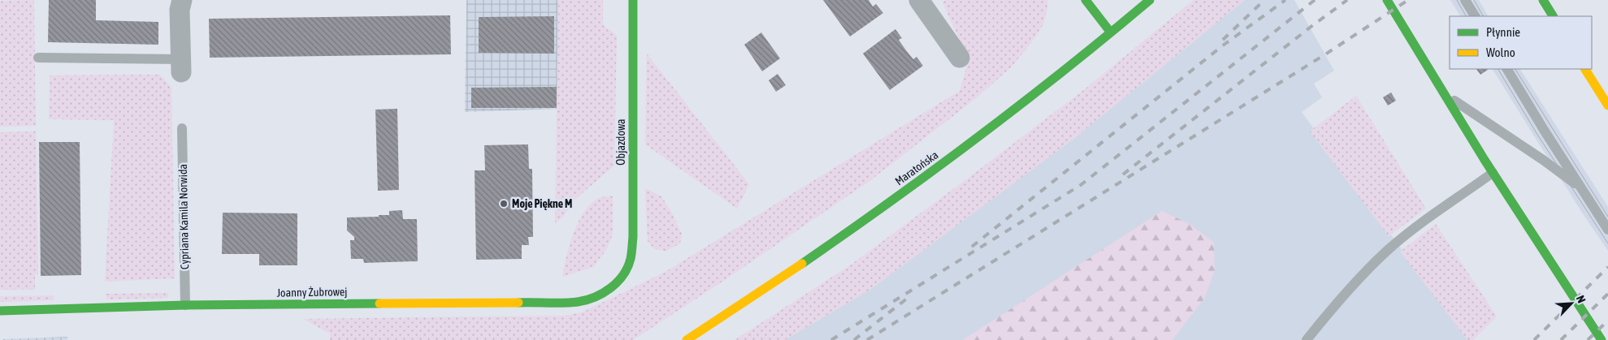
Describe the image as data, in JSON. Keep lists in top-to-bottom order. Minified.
{"streets":{"street":["Objazdowa","Maratońska","Joanny Żubrowej"],"lane":["Cypriana Kamila Norwida"]},"crossings":[["Objazdowa","Joanny Żubrowej"],["Cypriana Kamila Norwida","Joanny Żubrowej"]],"places":["Moje Piękne M"],"legend":["Płynnie","Wolno"],"north":"top right"}
